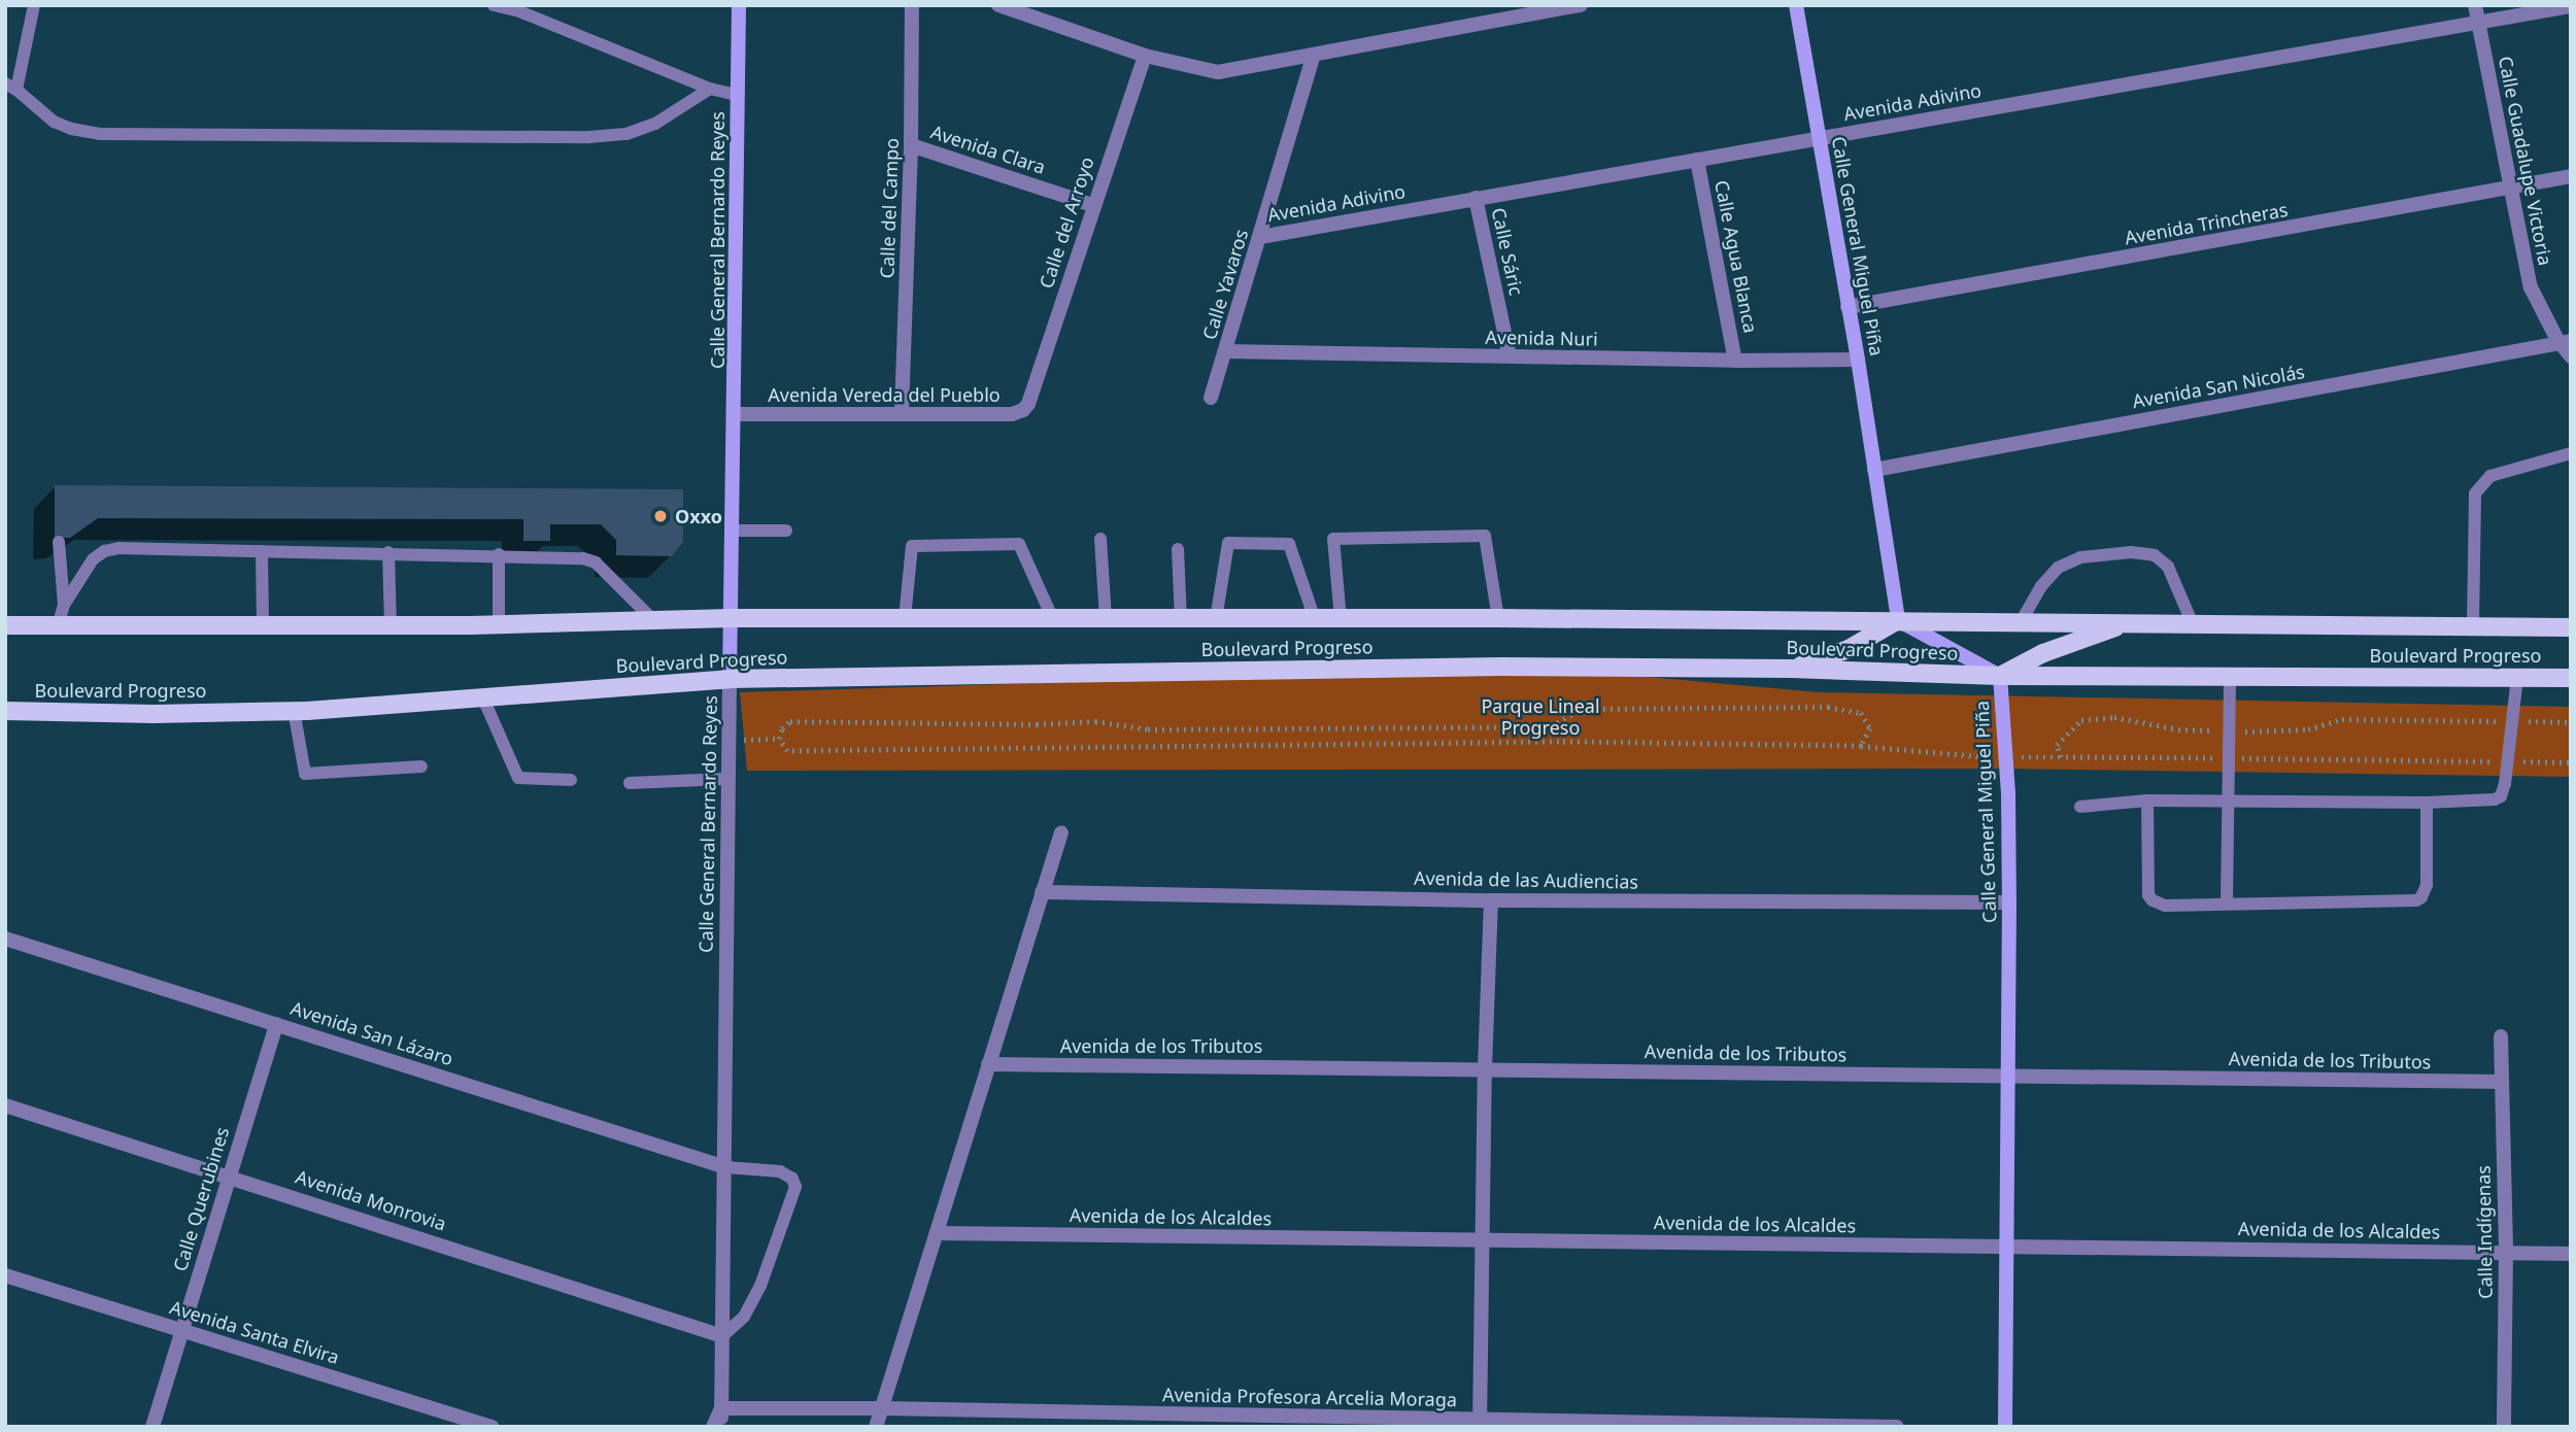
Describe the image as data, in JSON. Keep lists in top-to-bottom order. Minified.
{"streets":{"main road":["Boulevard Progreso"],"street":["Avenida Adivino","Avenida Clara","Calle Guadalupe Victoria","Calle del Campo","Calle del Arroyo","Avenida Trincheras","Calle General Bernardo Reyes","Calle General Miguel Piña","Calle Sáric","Calle Agua Blanca","Calle Yavaros","Avenida Nuri","Avenida San Nicolás","Avenida Vereda del Pueblo","Avenida de las Audiencias","Avenida San Lázaro","Avenida de los Tributos","Calle Querubines","Avenida Monrovia","Avenida de los Alcaldes","Calle Indígenas","Avenida Santa Elvira","Avenida Profesora Arcelia Moraga"]},"crossings":[["Avenida Adivino","Calle Guadalupe Victoria"],["Avenida Adivino","Calle General Miguel Piña"],["Avenida Adivino","Calle Sáric"],["Avenida Adivino","Calle Agua Blanca"],["Avenida Adivino","Calle Yavaros"],["Avenida Clara","Calle del Campo"],["Avenida Clara","Calle del Arroyo"],["Calle Guadalupe Victoria","Avenida Trincheras"],["Calle Guadalupe Victoria","Avenida San Nicolás"],["Calle del Campo","Avenida Vereda del Pueblo"],["Calle del Arroyo","Avenida Vereda del Pueblo"],["Avenida Trincheras","Calle General Miguel Piña"],["Calle General Bernardo Reyes","Avenida Vereda del Pueblo"],["Calle General Bernardo Reyes","Boulevard Progreso"],["Calle General Bernardo Reyes","Avenida San Lázaro"],["Calle General Bernardo Reyes","Avenida Monrovia"],["Calle General Bernardo Reyes","Avenida Profesora Arcelia Moraga"],["Calle General Miguel Piña","Avenida Nuri"],["Calle General Miguel Piña","Avenida San Nicolás"],["Calle General Miguel Piña","Boulevard Progreso"],["Calle General Miguel Piña","Avenida de las Audiencias"],["Calle General Miguel Piña","Avenida de los Tributos"],["Calle General Miguel Piña","Avenida de los Alcaldes"],["Calle Sáric","Avenida Nuri"],["Calle Agua Blanca","Avenida Nuri"],["Calle Yavaros","Avenida Nuri"],["Avenida San Lázaro","Calle Querubines"],["Avenida de los Tributos","Calle Indígenas"],["Calle Querubines","Avenida Monrovia"],["Calle Querubines","Avenida Santa Elvira"],["Avenida de los Alcaldes","Calle Indígenas"]],"parks":["Parque Lineal Progreso"],"places":["Oxxo"]}
